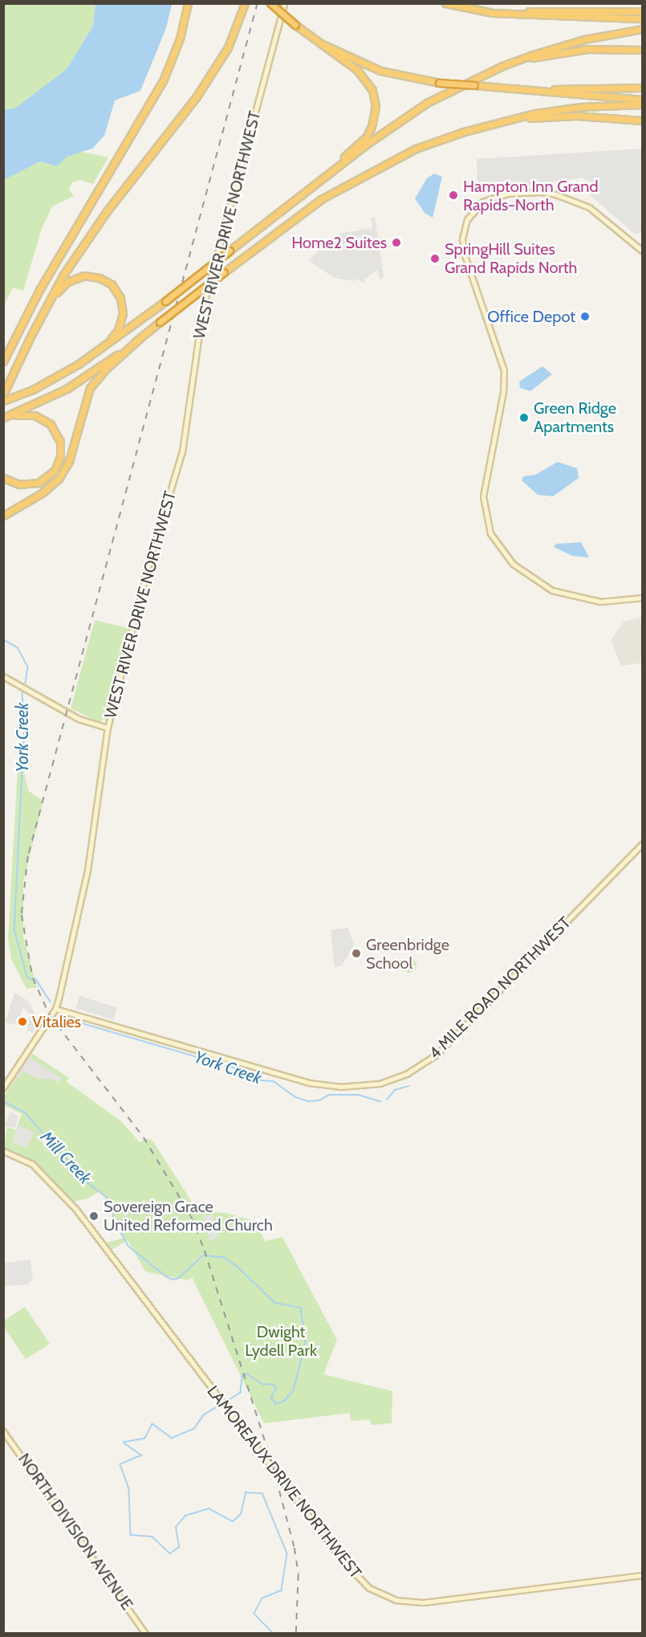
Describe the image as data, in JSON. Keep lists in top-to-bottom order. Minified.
{"streets":{"main road":["WEST RIVER DRIVE NORTHWEST","4 MILE ROAD NORTHWEST","LAMOREAUX DRIVE NORTHWEST","NORTH DIVISION AVENUE"]},"crossings":[["WEST RIVER DRIVE NORTHWEST","4 MILE ROAD NORTHWEST"]],"water":["York Creek","Mill Creek"],"parks":["Dwight Lydell Park"],"places":["Hampton Inn Grand Rapids-North","Home2 Suites","SpringHill Suites Grand Rapids North","Office Depot","Green Ridge Apartments","Greenbridge School","Vitalies","Sovereign Grace United Reformed Church"]}
